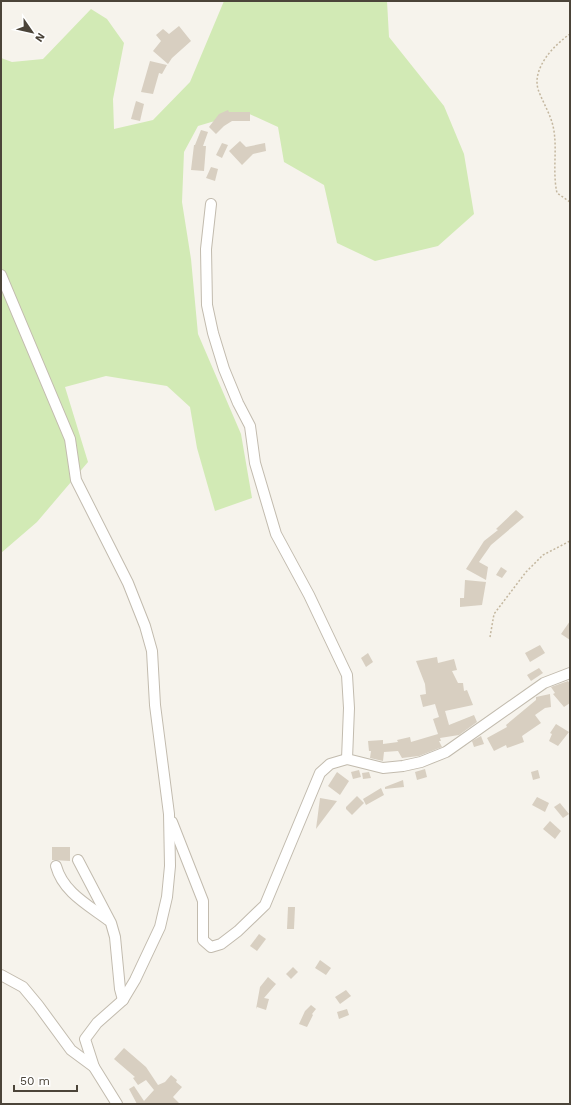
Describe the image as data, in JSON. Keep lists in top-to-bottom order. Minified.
{"scale_bar":"50 m","north":"bottom right"}
